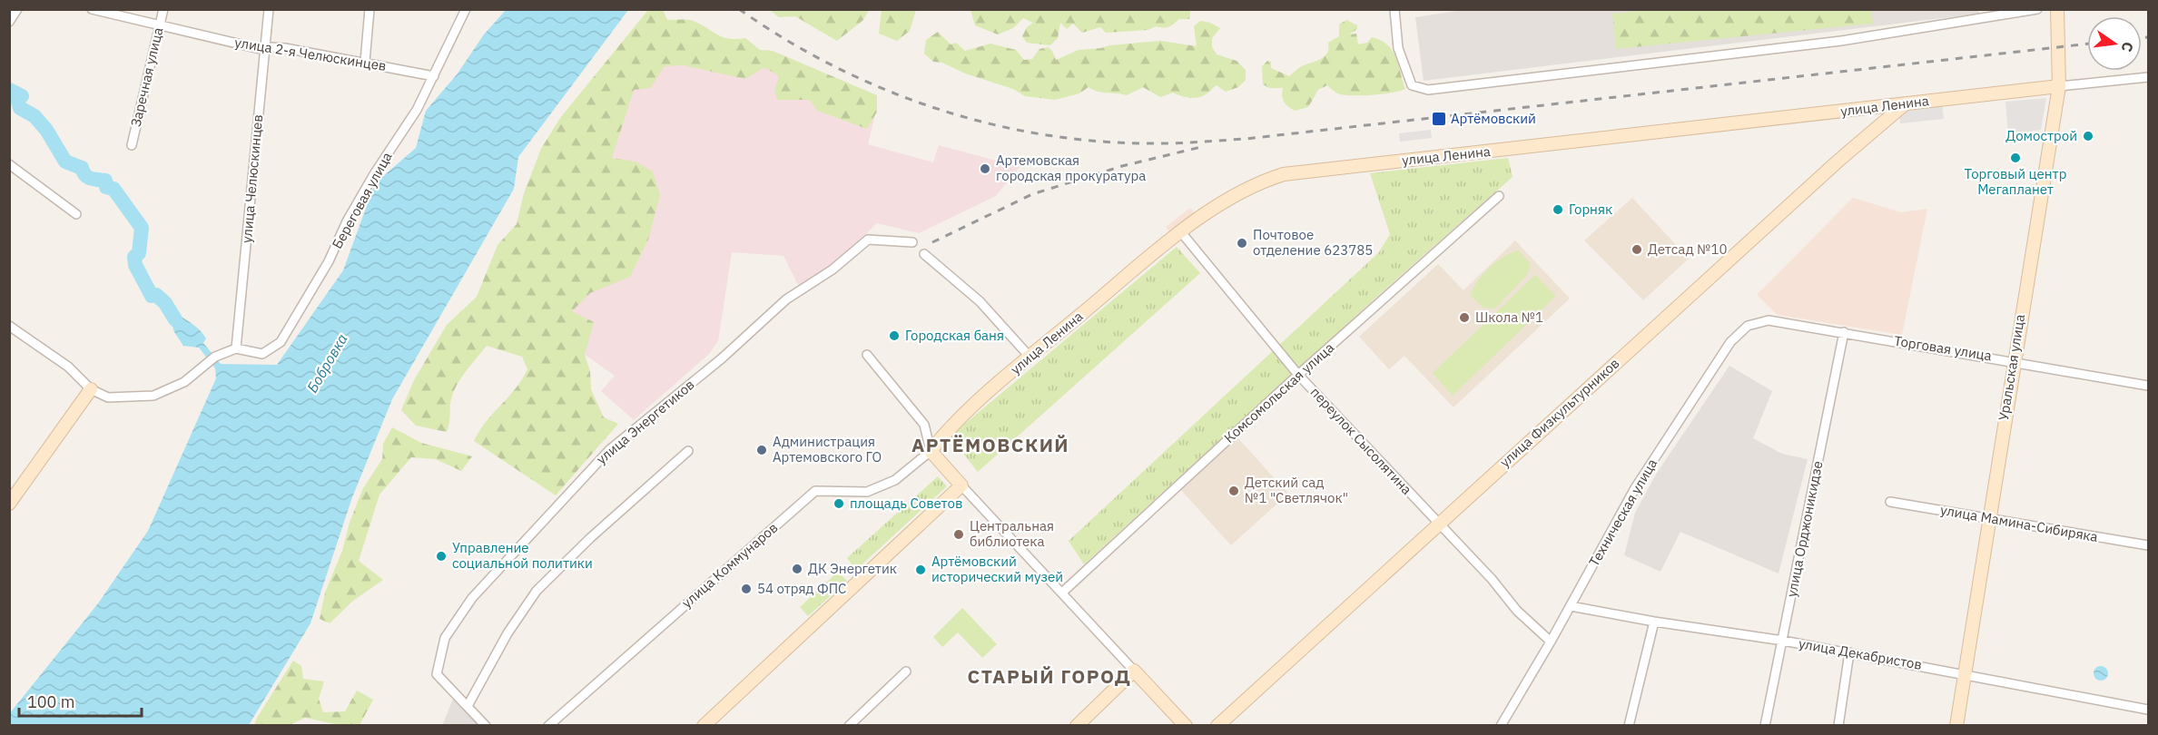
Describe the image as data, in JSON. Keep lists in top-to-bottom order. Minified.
{"streets":{"street":["улица 2-я Челюскинцев","Заречная улица","улица Ленина","улица Челюскинцев","Береговая улица","Торговая улица","Уральская улица","Комсомольская улица","улица Физкультурников","улица Энергетиков","переулок Сысолятина","Техническая улица","улица Мамина-Сибиряка","улица Орджоникидзе","улица Коммунаров","улица Декабристов"]},"crossings":[["улица 2-я Челюскинцев","Заречная улица"],["улица 2-я Челюскинцев","улица Челюскинцев"],["улица 2-я Челюскинцев","Береговая улица"],["улица Ленина","Уральская улица"],["улица Ленина","улица Физкультурников"],["улица Ленина","переулок Сысолятина"],["улица Ленина","улица Коммунаров"],["улица Челюскинцев","Береговая улица"],["Торговая улица","Уральская улица"],["Торговая улица","Техническая улица"],["Торговая улица","улица Орджоникидзе"],["Уральская улица","улица Мамина-Сибиряка"],["Уральская улица","улица Декабристов"],["Комсомольская улица","переулок Сысолятина"],["улица Физкультурников","переулок Сысолятина"],["переулок Сысолятина","Техническая улица"],["Техническая улица","улица Декабристов"],["улица Орджоникидзе","улица Декабристов"]],"districts":["АРТЁМОВСКИЙ","СТАРЫЙ ГОРОД"],"water":["Бобровка"],"places":{"transit":["Артёмовский"],"other":["Домострой","Торговый центр Мегапланет","Артемовская городская прокуратура","Горняк","Почтовое отделение 623785","Детсад №10","Школа №1","Городская баня","Администрация Артемовского ГО","Детский сад №1 \"Светлячок\"","площадь Советов","Центральная библиотека","Управление социальной политики","ДК Энергетик","Артёмовский исторический музей","54 отряд ФПС"]},"scale_bar":"100 m","north":"right"}
